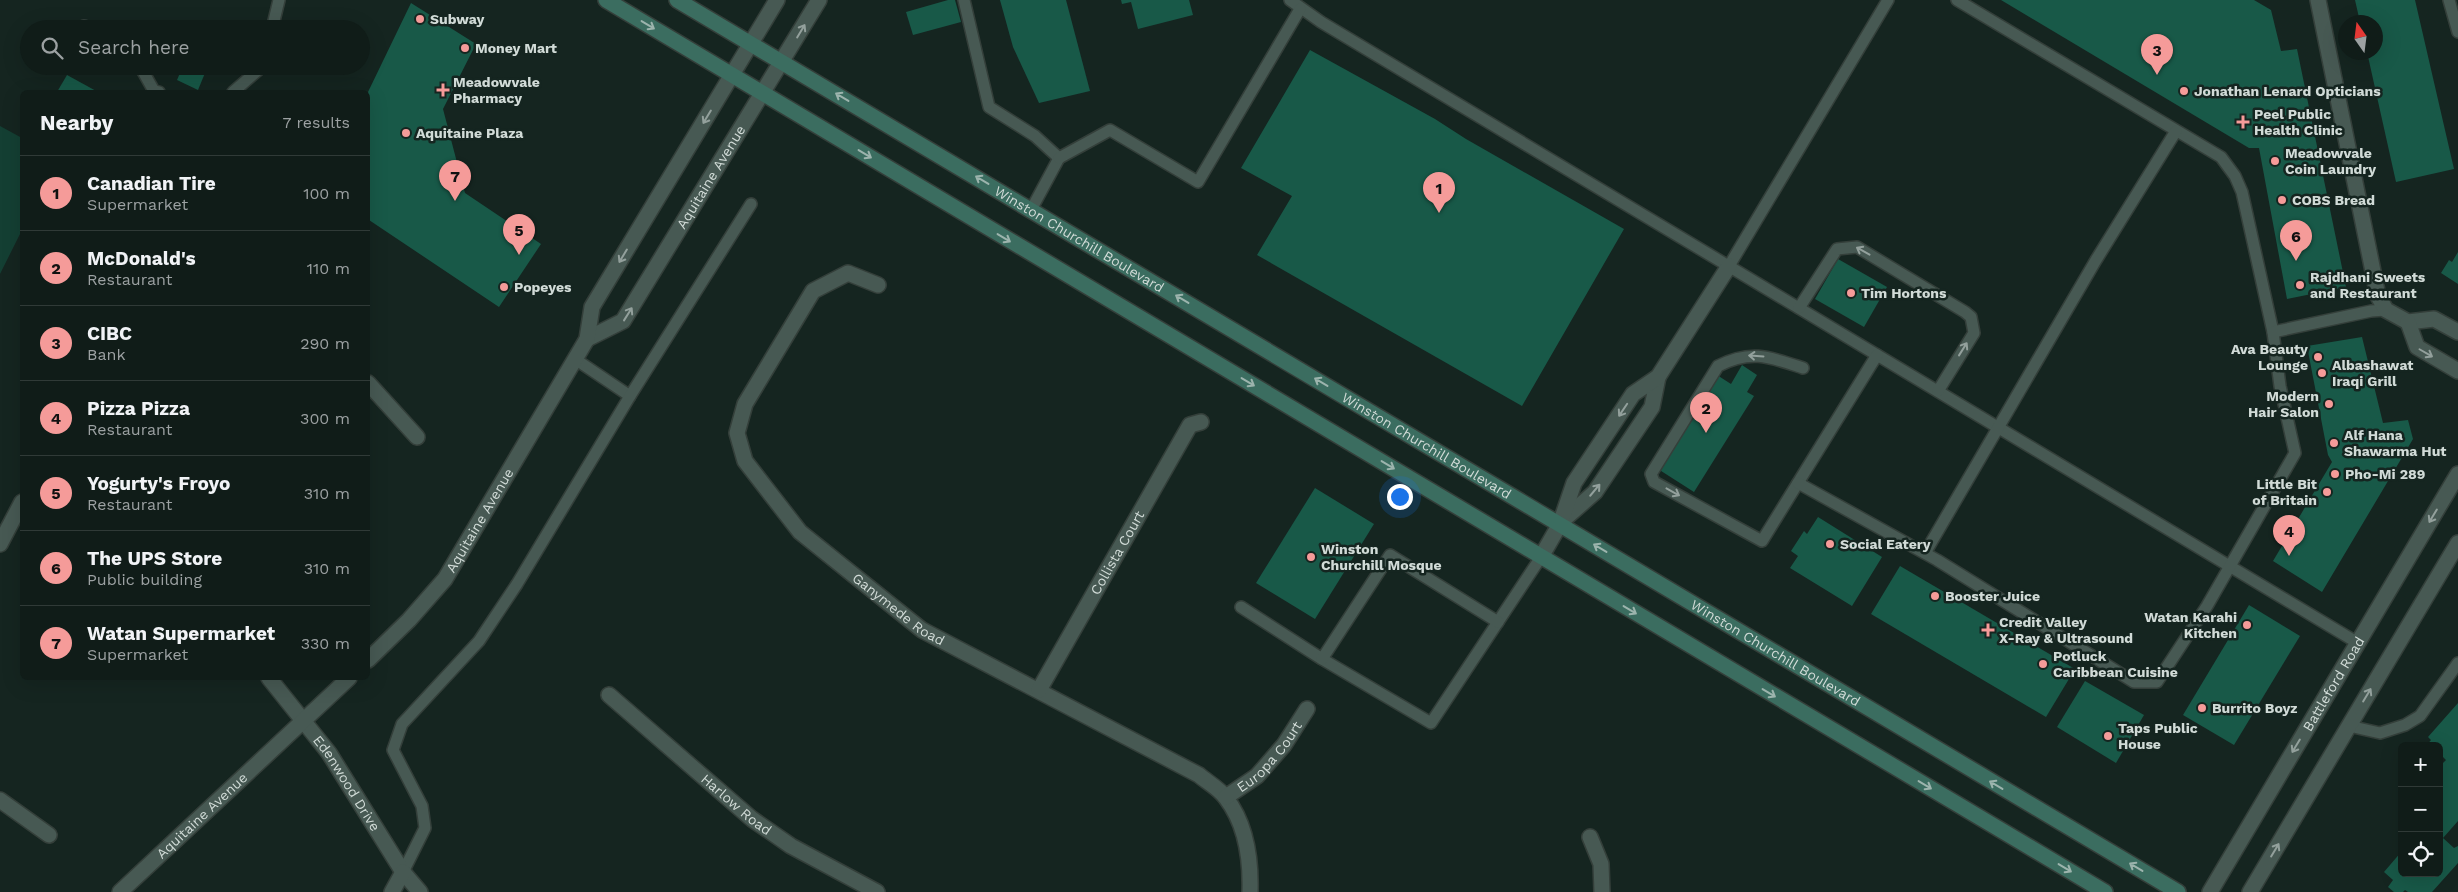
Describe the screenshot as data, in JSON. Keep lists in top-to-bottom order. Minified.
{"streets":{"main road":["Winston Churchill Boulevard"],"street":["Aquitaine Avenue","Collista Court","Ganymede Road","Battleford Road","Europa Court","Edenwood Drive","Harlow Road"]},"crossings":[["Aquitaine Avenue","Winston Churchill Boulevard"],["Aquitaine Avenue","Edenwood Drive"],["Collista Court","Ganymede Road"],["Ganymede Road","Europa Court"]],"places":{"other":["Subway","Money Mart","Jonathan Lenard Opticians","Aquitaine Plaza","Meadowvale Coin Laundry","COBS Bread","Rajdhani Sweets and Restaurant","Popeyes","Tim Hortons","Ava Beauty Lounge","Albashawat Iraqi Grill","Modern Hair Salon","Alf Hana Shawarma Hut","Pho-Mi 289","Little Bit of Britain","Social Eatery","Winston Churchill Mosque","Booster Juice","Watan Karahi Kitchen","Potluck Caribbean Cuisine","Burrito Boyz","Taps Public House"],"health":["Meadowvale Pharmacy","Peel Public Health Clinic","Credit Valley X-Ray & Ultrasound"]},"north":"top","page":{"search":"Search here","pins":["3","7","1","5","6","2","4"],"heading":["Nearby","7 results"],"list":[{"mark":"1","name":"Canadian Tire","note":"Supermarket","value":"100 m"},{"mark":"2","name":"McDonald's","note":"Restaurant","value":"110 m"},{"mark":"3","name":"CIBC","note":"Bank","value":"290 m"},{"mark":"4","name":"Pizza Pizza","note":"Restaurant","value":"300 m"},{"mark":"5","name":"Yogurty's Froyo","note":"Restaurant","value":"310 m"},{"mark":"6","name":"The UPS Store","note":"Public building","value":"310 m"},{"mark":"7","name":"Watan Supermarket","note":"Supermarket","value":"330 m"}],"map_buttons":["+","−"]}}
